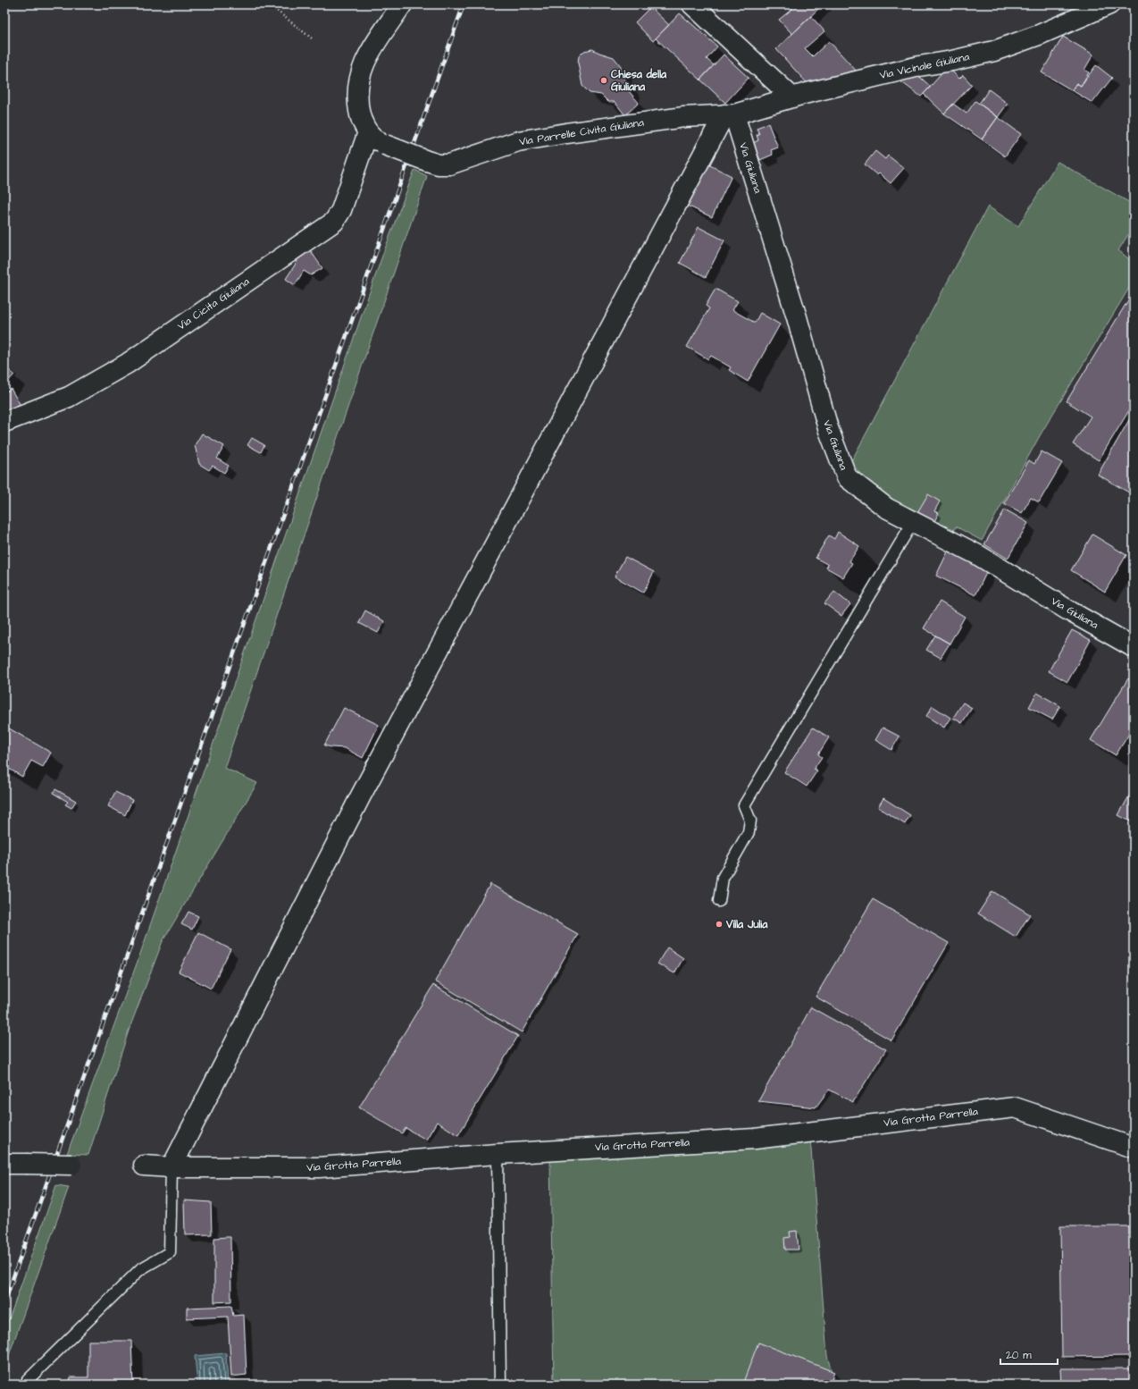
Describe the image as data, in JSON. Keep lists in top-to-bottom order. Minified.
{"streets":{"street":["Via Vicinale Giuliana","Via Parrelle Civita Giuliana","Via Giuliana","Via Cicita Giuliana","Via Grotta Parrella"]},"crossings":[["Via Vicinale Giuliana","Via Parrelle Civita Giuliana"],["Via Vicinale Giuliana","Via Giuliana"],["Via Parrelle Civita Giuliana","Via Giuliana"],["Via Parrelle Civita Giuliana","Via Cicita Giuliana"]],"places":["Chiesa della Giuliana","Villa Julia"],"scale_bar":"20 m"}
